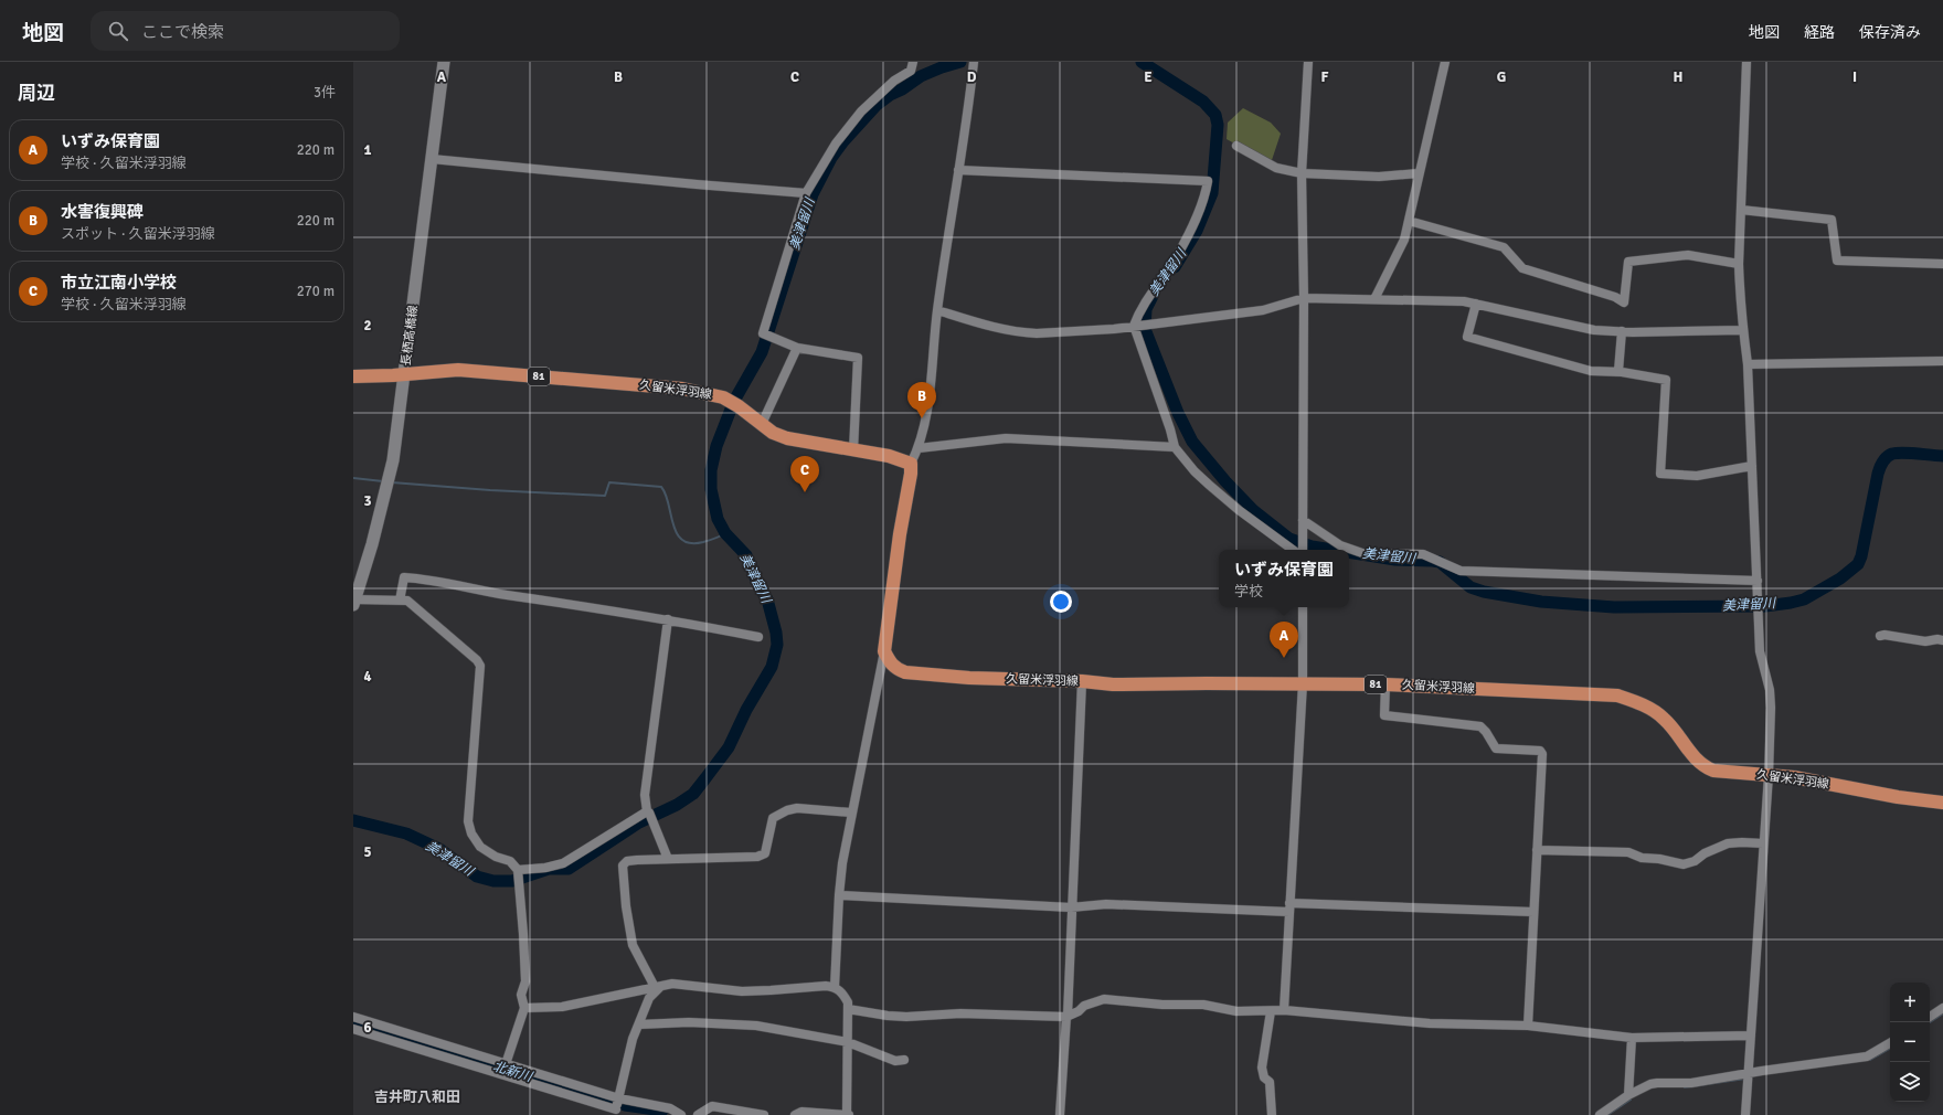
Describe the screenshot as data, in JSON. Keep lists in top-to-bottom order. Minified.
{"streets":{"main road":["長栖高橋線","81","久留米浮羽線"]},"crossings":[["長栖高橋線","久留米浮羽線"]],"districts":["吉井町八和田"],"water":["美津留川","北新川"],"page":{"header":"地図","search":"ここで検索","nav":["地図","経路","保存済み"],"heading":["周辺","3件"],"list":[{"mark":"A","name":"いずみ保育園","note":"学校 · 久留米浮羽線","value":"220 m"},{"mark":"B","name":"水害復興碑","note":"スポット · 久留米浮羽線","value":"220 m"},{"mark":"C","name":"市立江南小学校","note":"学校 · 久留米浮羽線","value":"270 m"}],"pins":["B","C","A"],"popup":["いずみ保育園","学校"],"map_buttons":["+","−"]},"grid":{"columns":["A","B","C","D","E","F","G","H","I"],"rows":["1","2","3","4","5","6"]}}
